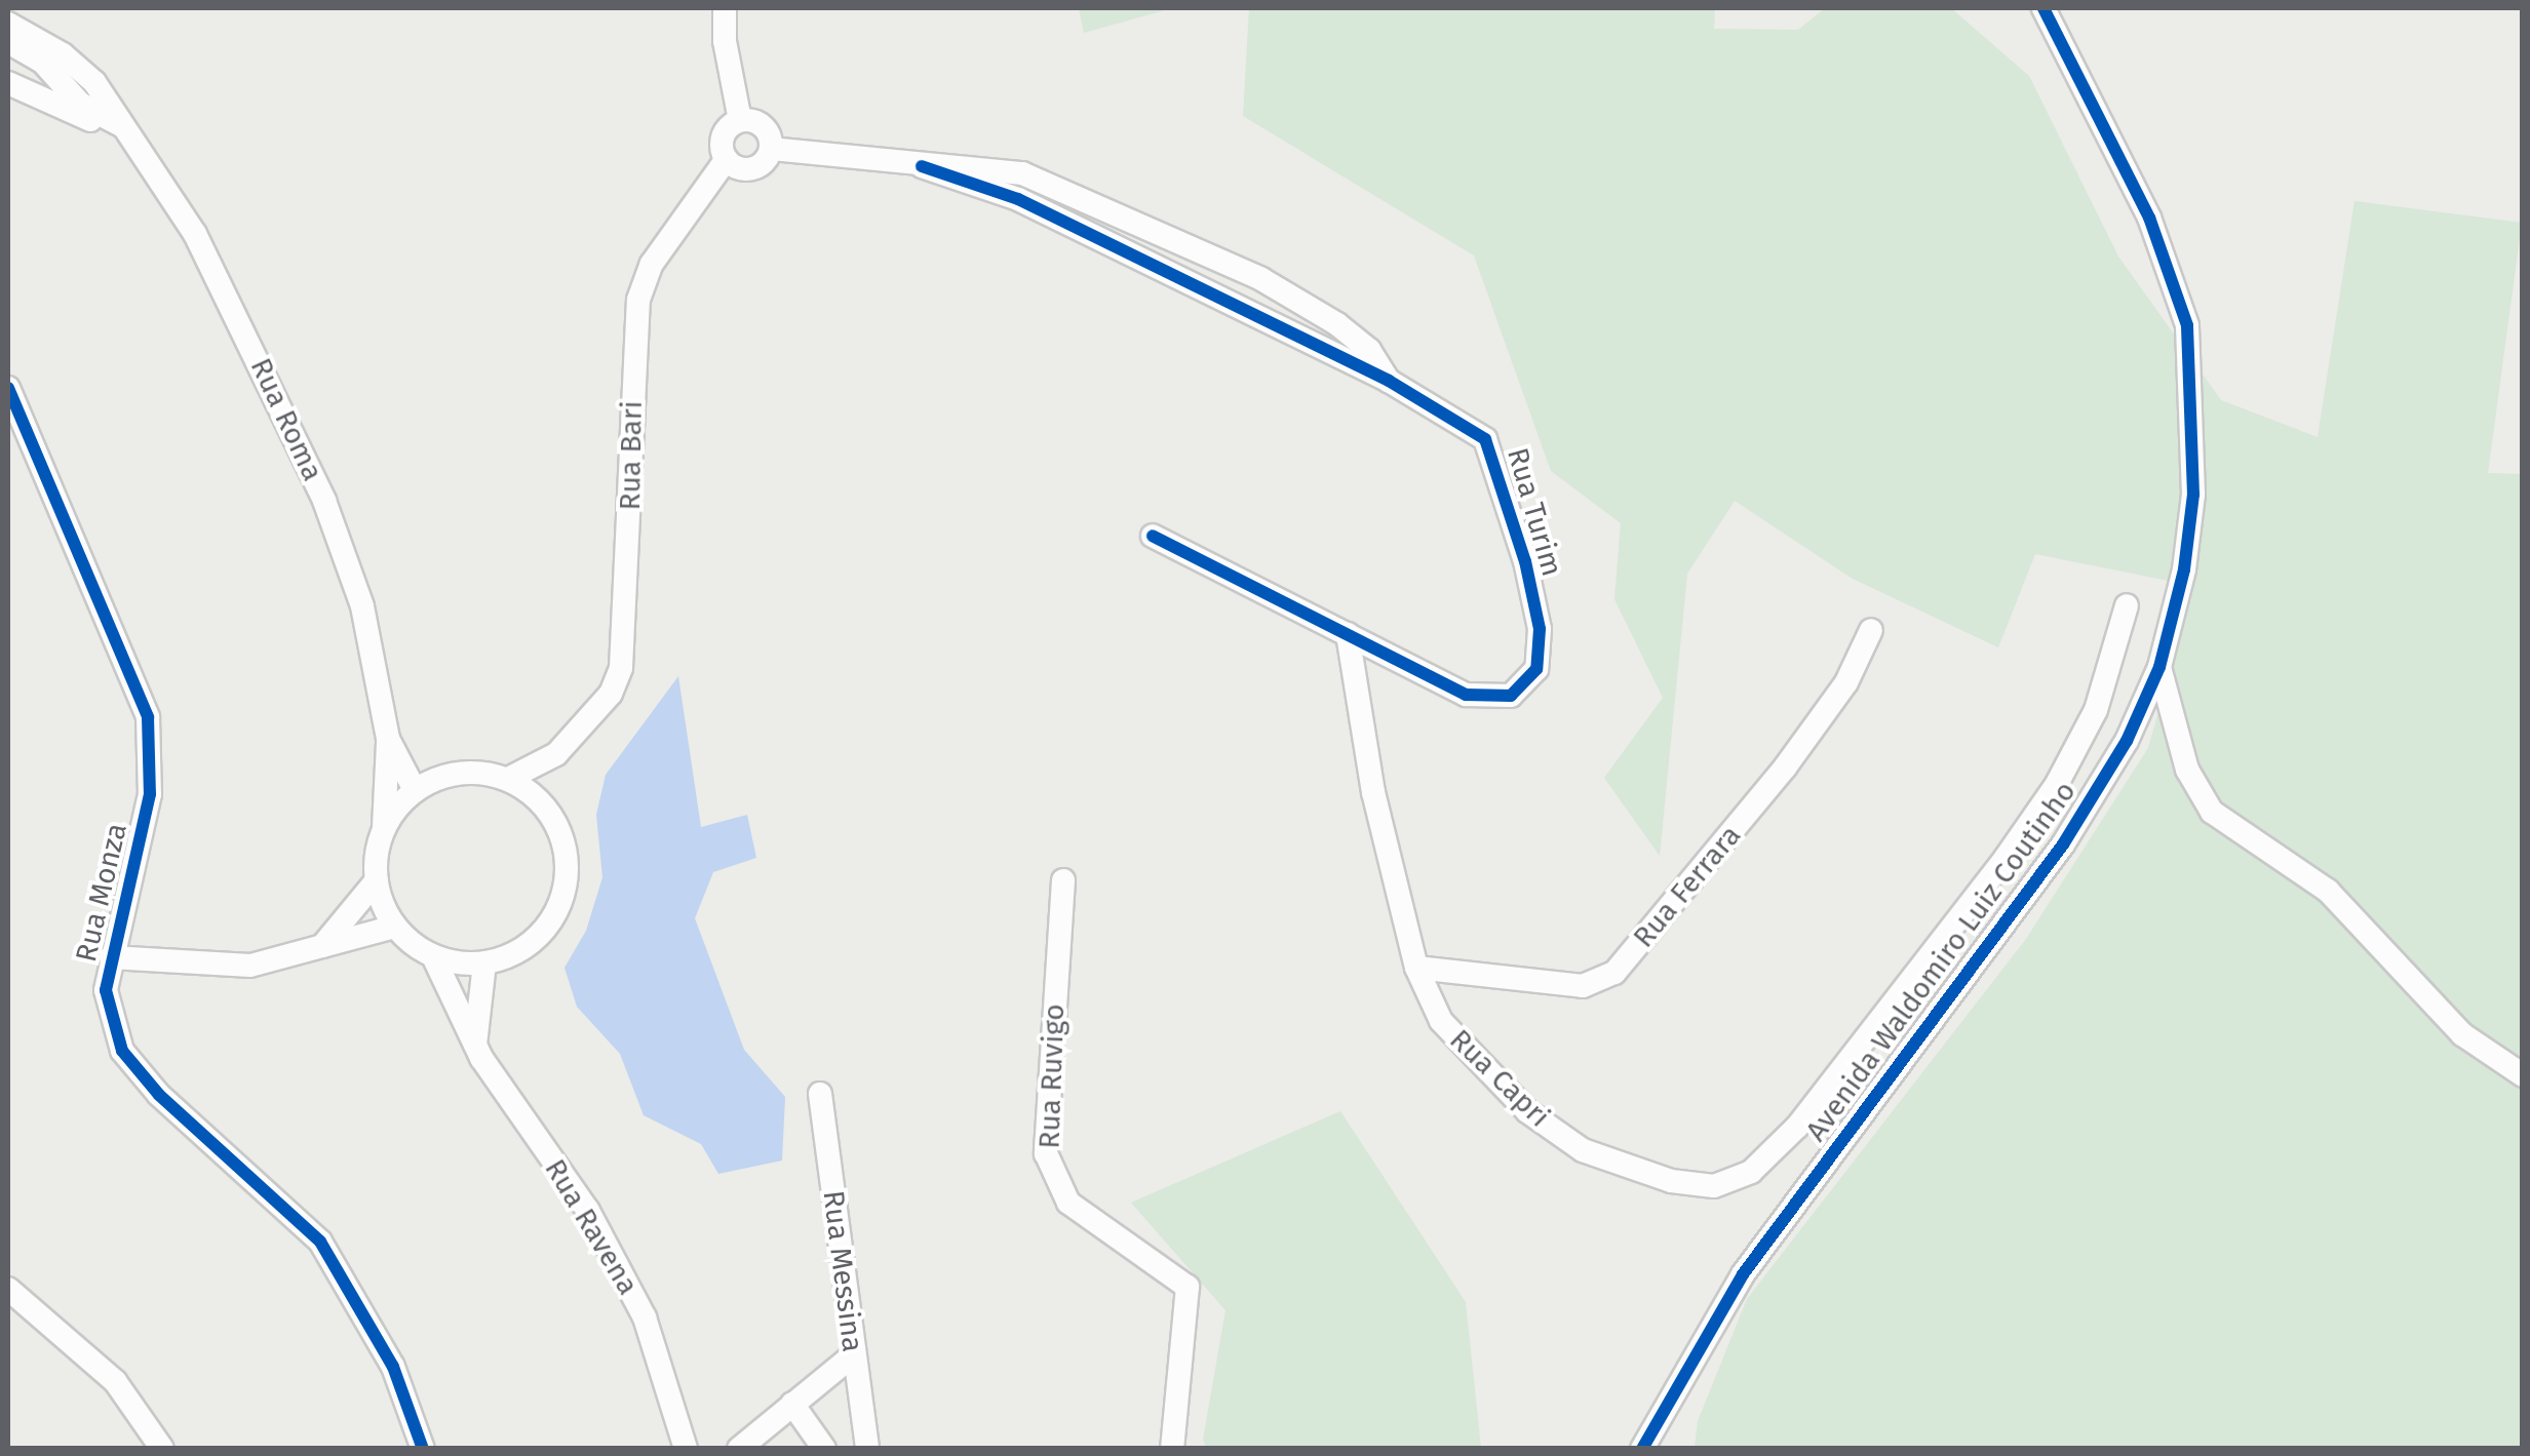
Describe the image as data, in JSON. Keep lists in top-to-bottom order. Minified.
{"streets":{"street":["Rua Roma","Rua Bari","Rua Turim","Rua Ferrara","Rua Monza","Avenida Waldomiro Luiz Coutinho","Rua Ruvigo","Rua Capri","Rua Ravena","Rua Messina"]},"crossings":[["Rua Roma","Rua Bari"],["Rua Roma","Rua Ravena"],["Rua Bari","Rua Turim"],["Rua Bari","Rua Ravena"],["Rua Turim","Rua Capri"],["Rua Ferrara","Rua Capri"]]}
